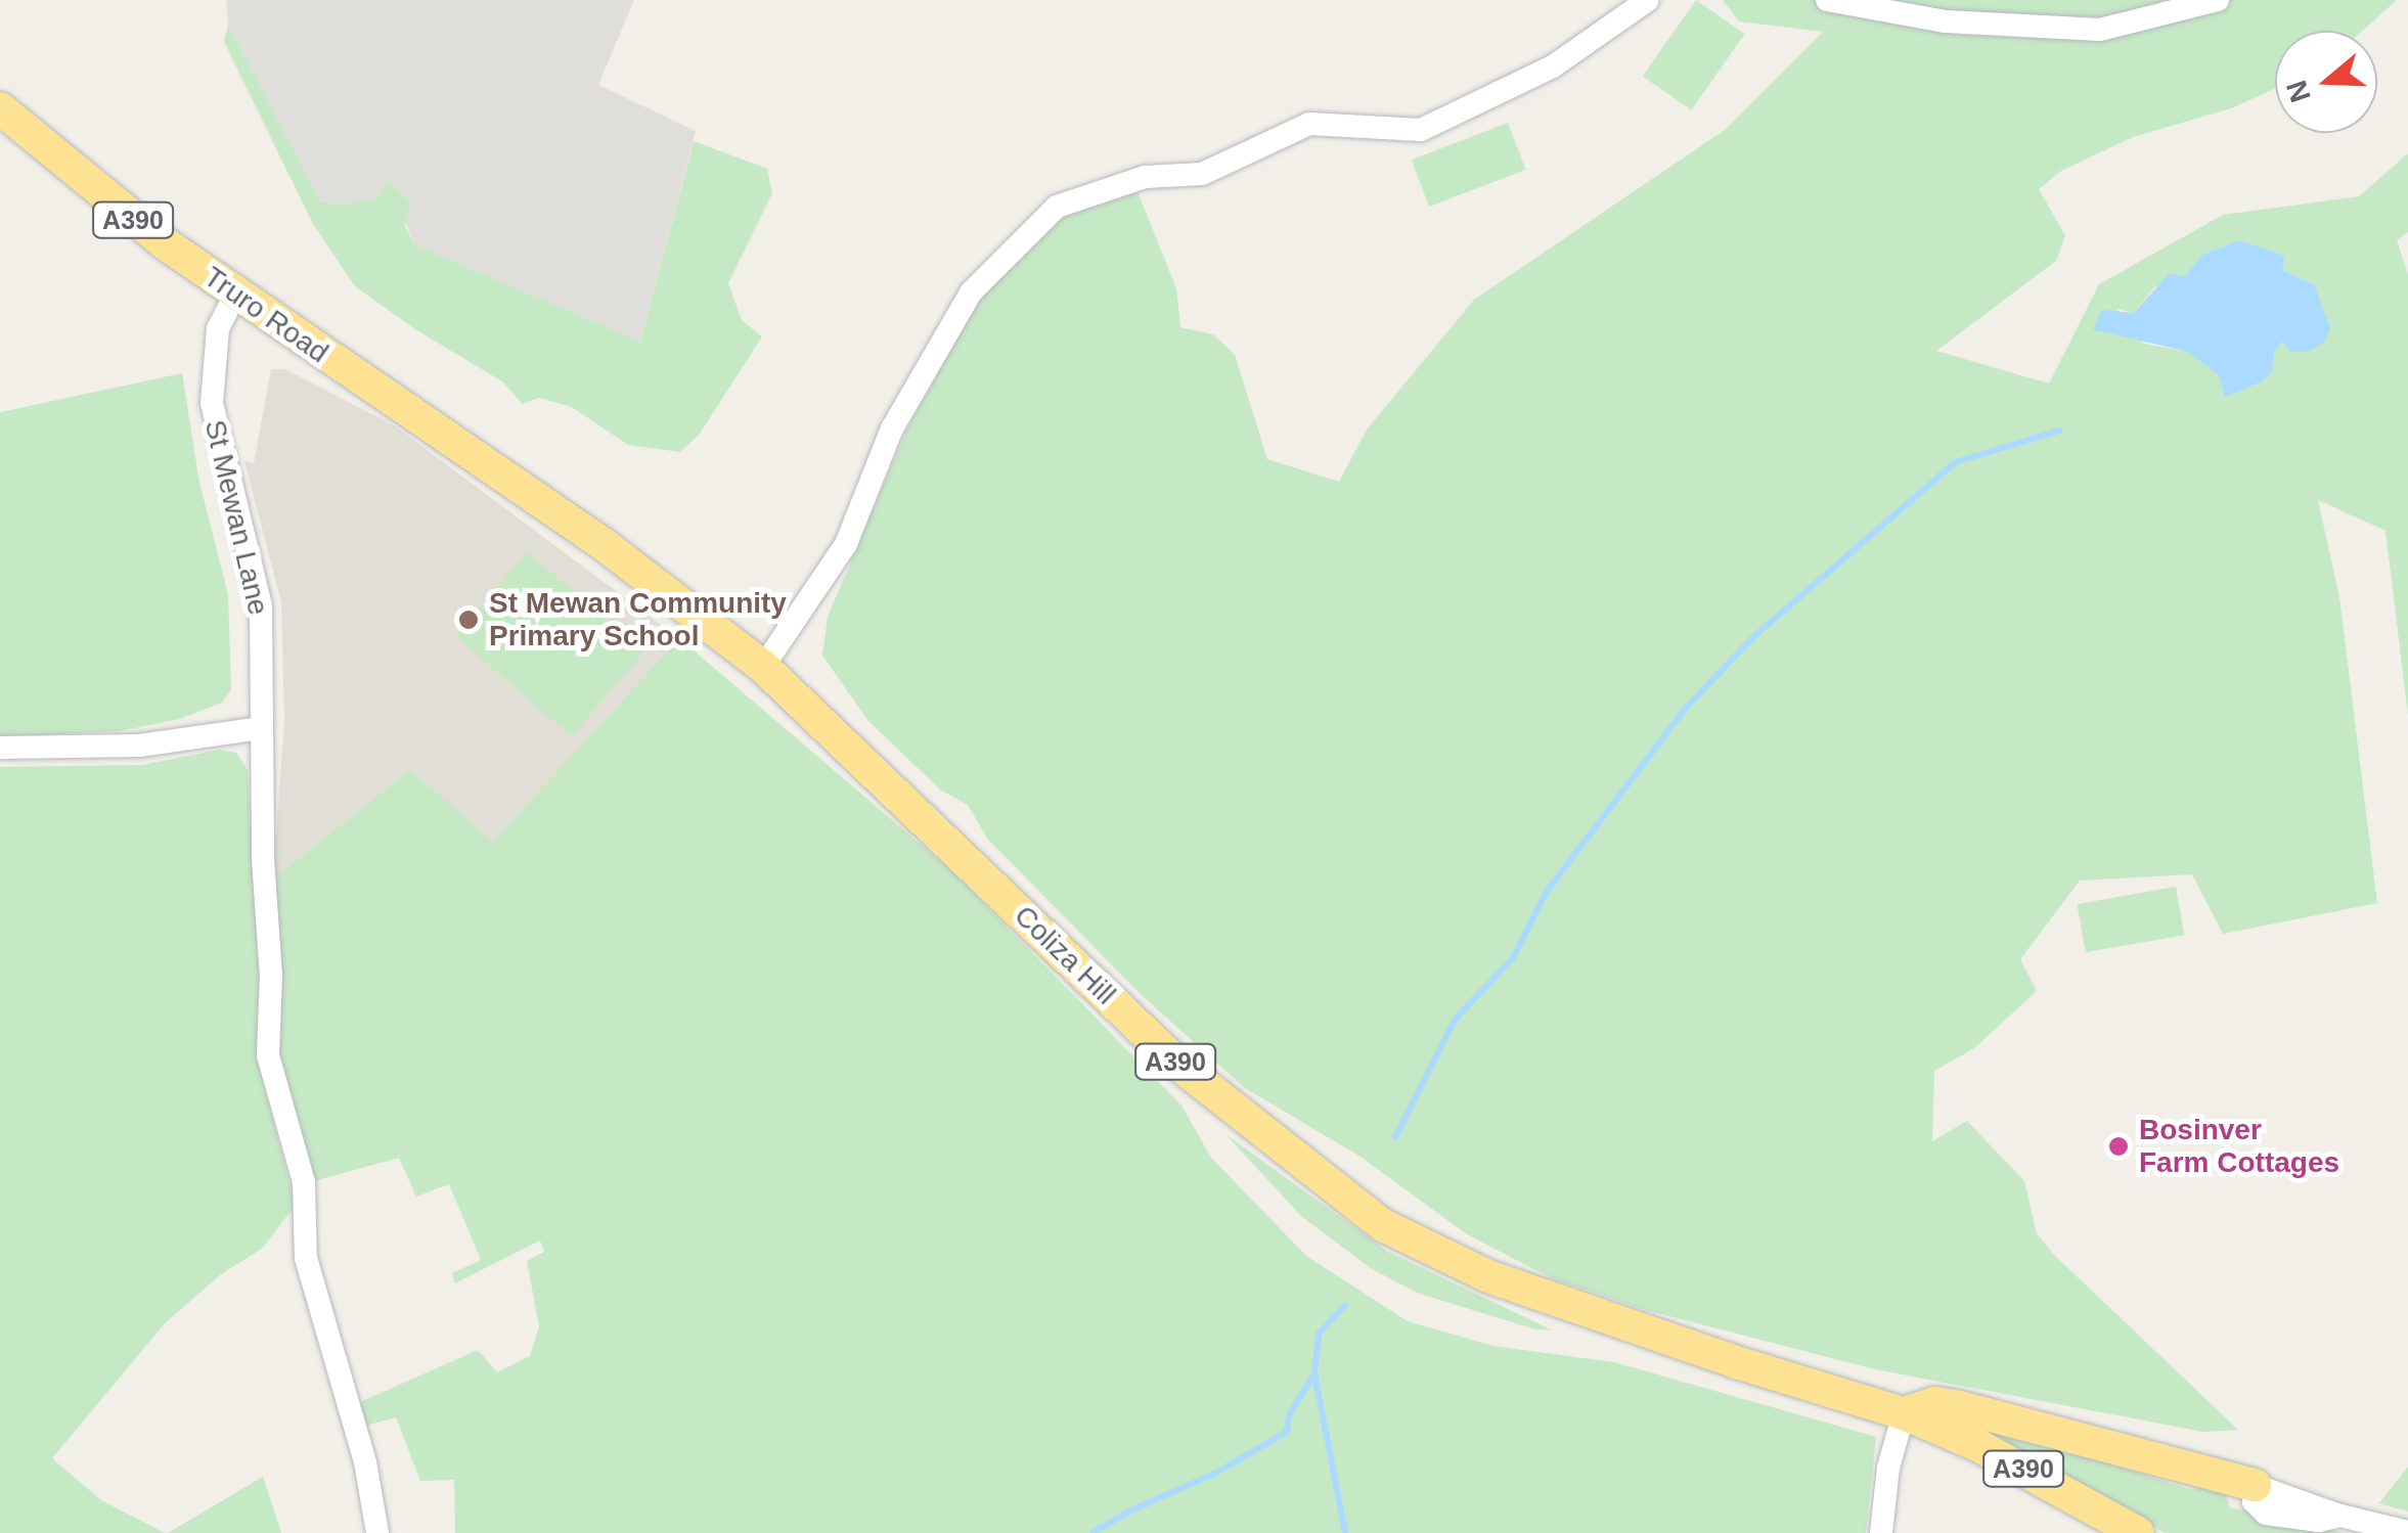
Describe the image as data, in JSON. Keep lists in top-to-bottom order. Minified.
{"streets":{"highway":["A390","Truro Road","Coliza Hill"],"street":["St Mewan Lane"]},"crossings":[["A390","Coliza Hill"],["Truro Road","St Mewan Lane"],["Truro Road","Coliza Hill"]],"places":["St Mewan Community Primary School","Bosinver Farm Cottages"],"north":"left"}
